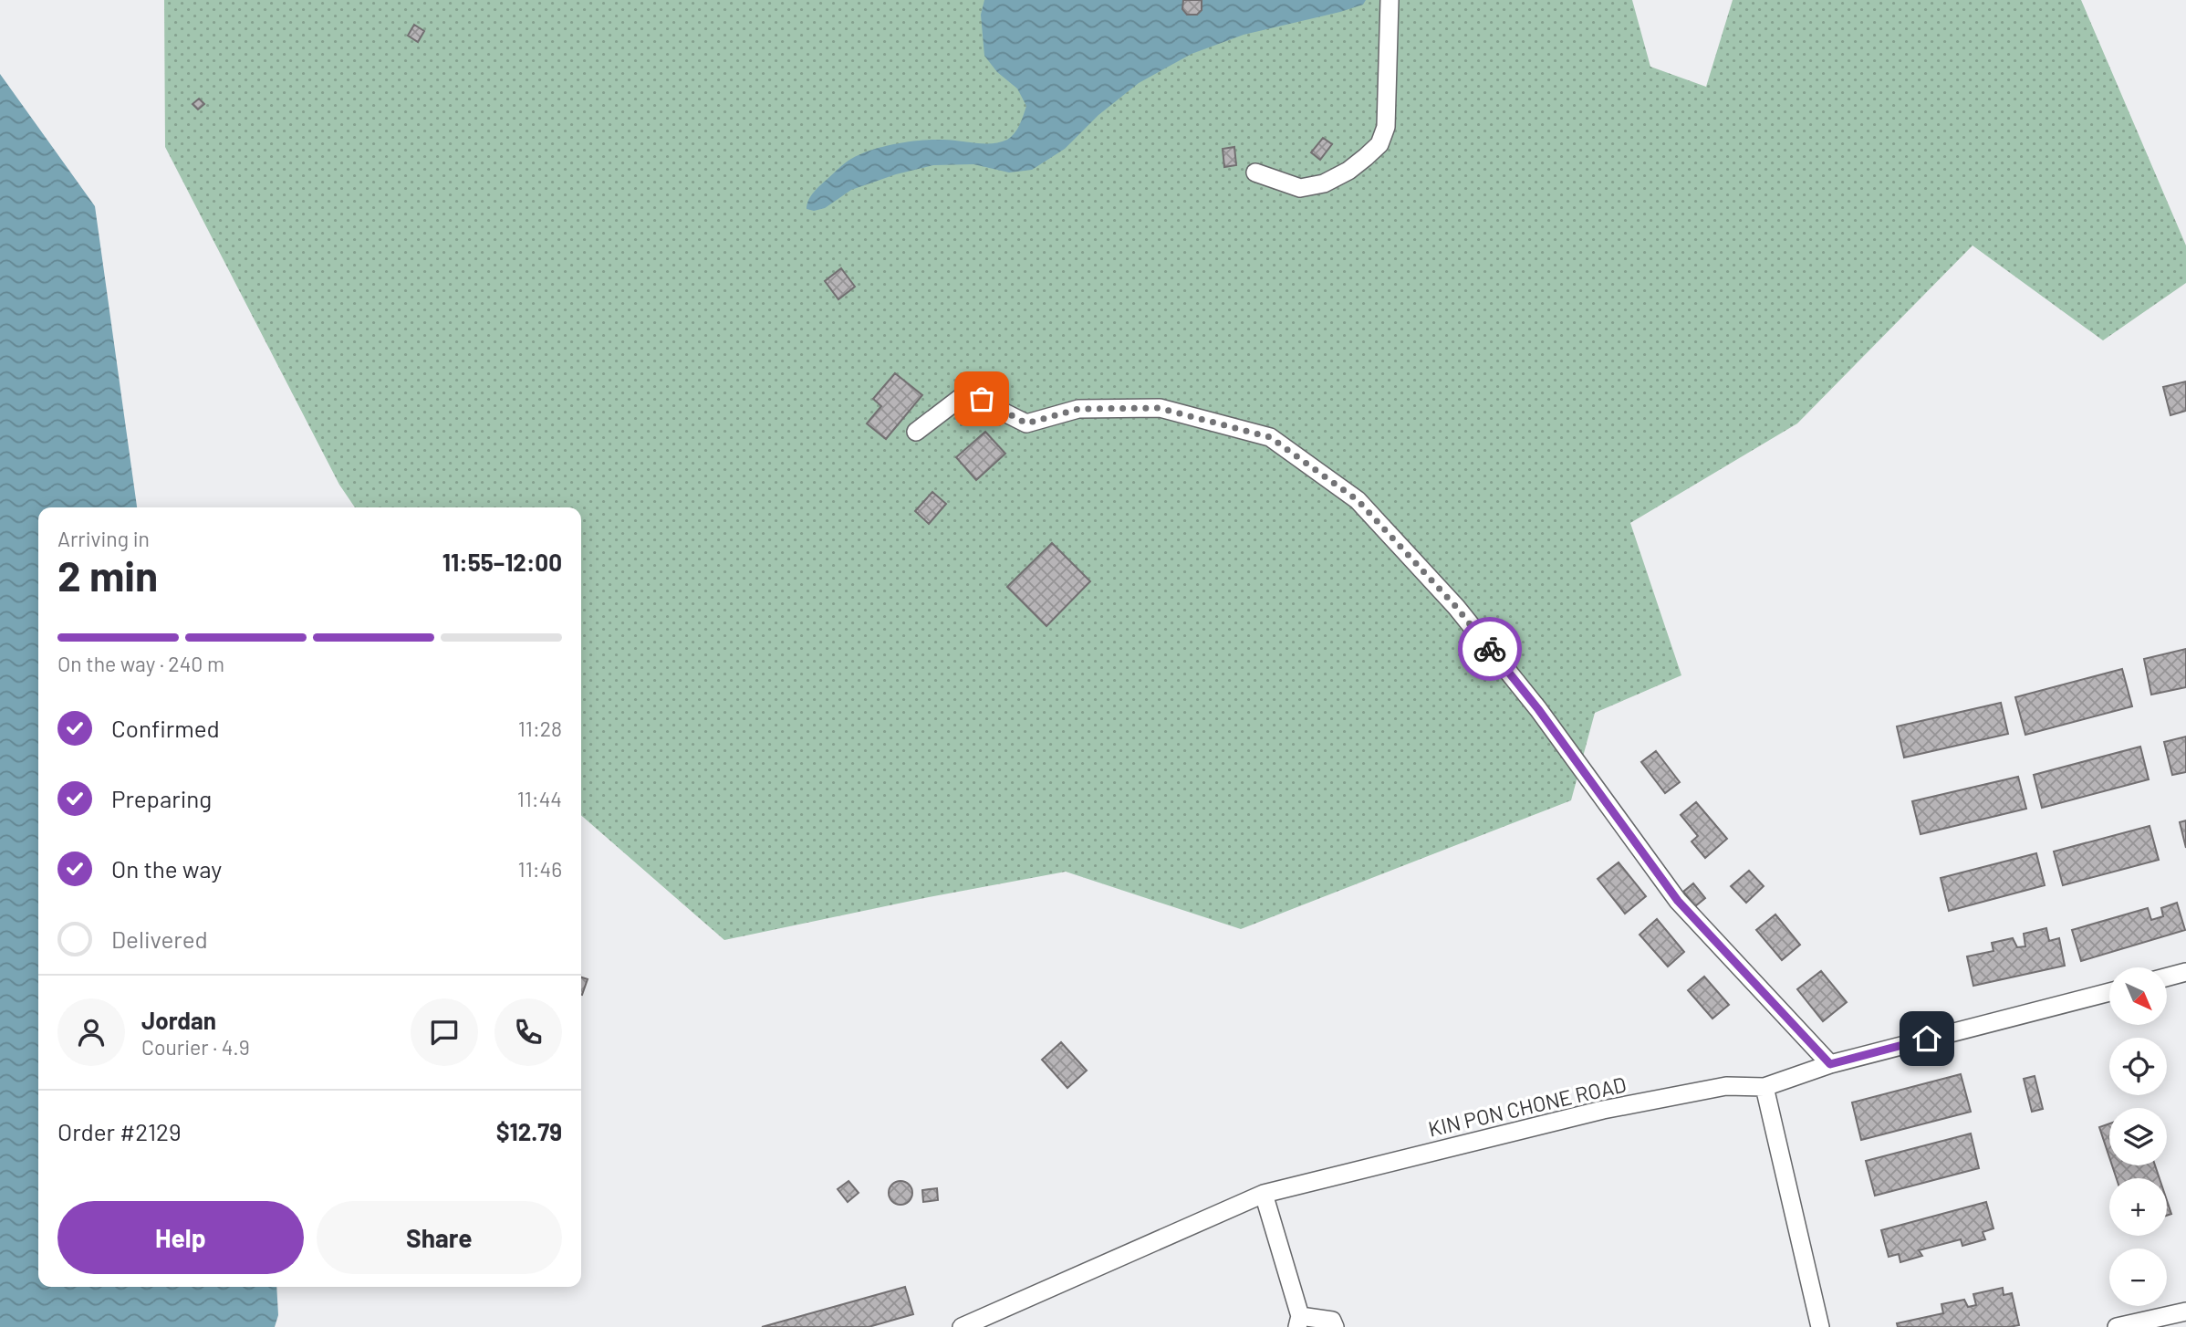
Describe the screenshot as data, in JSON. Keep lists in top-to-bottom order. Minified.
{"streets":{"street":["KIN PON CHONE ROAD"]},"north":"bottom right","page":{"heading":["2 min","Arriving in","11:55–12:00"],"panel":["Jordan","Courier · 4.9","Order #2129","$12.79"],"bar":"On the way · 240 m","list":[["Confirmed","11:28"],["Preparing","11:44"],["On the way","11:46"],"Delivered"],"map_buttons":["+","−"],"buttons":["Help","Share"]}}
